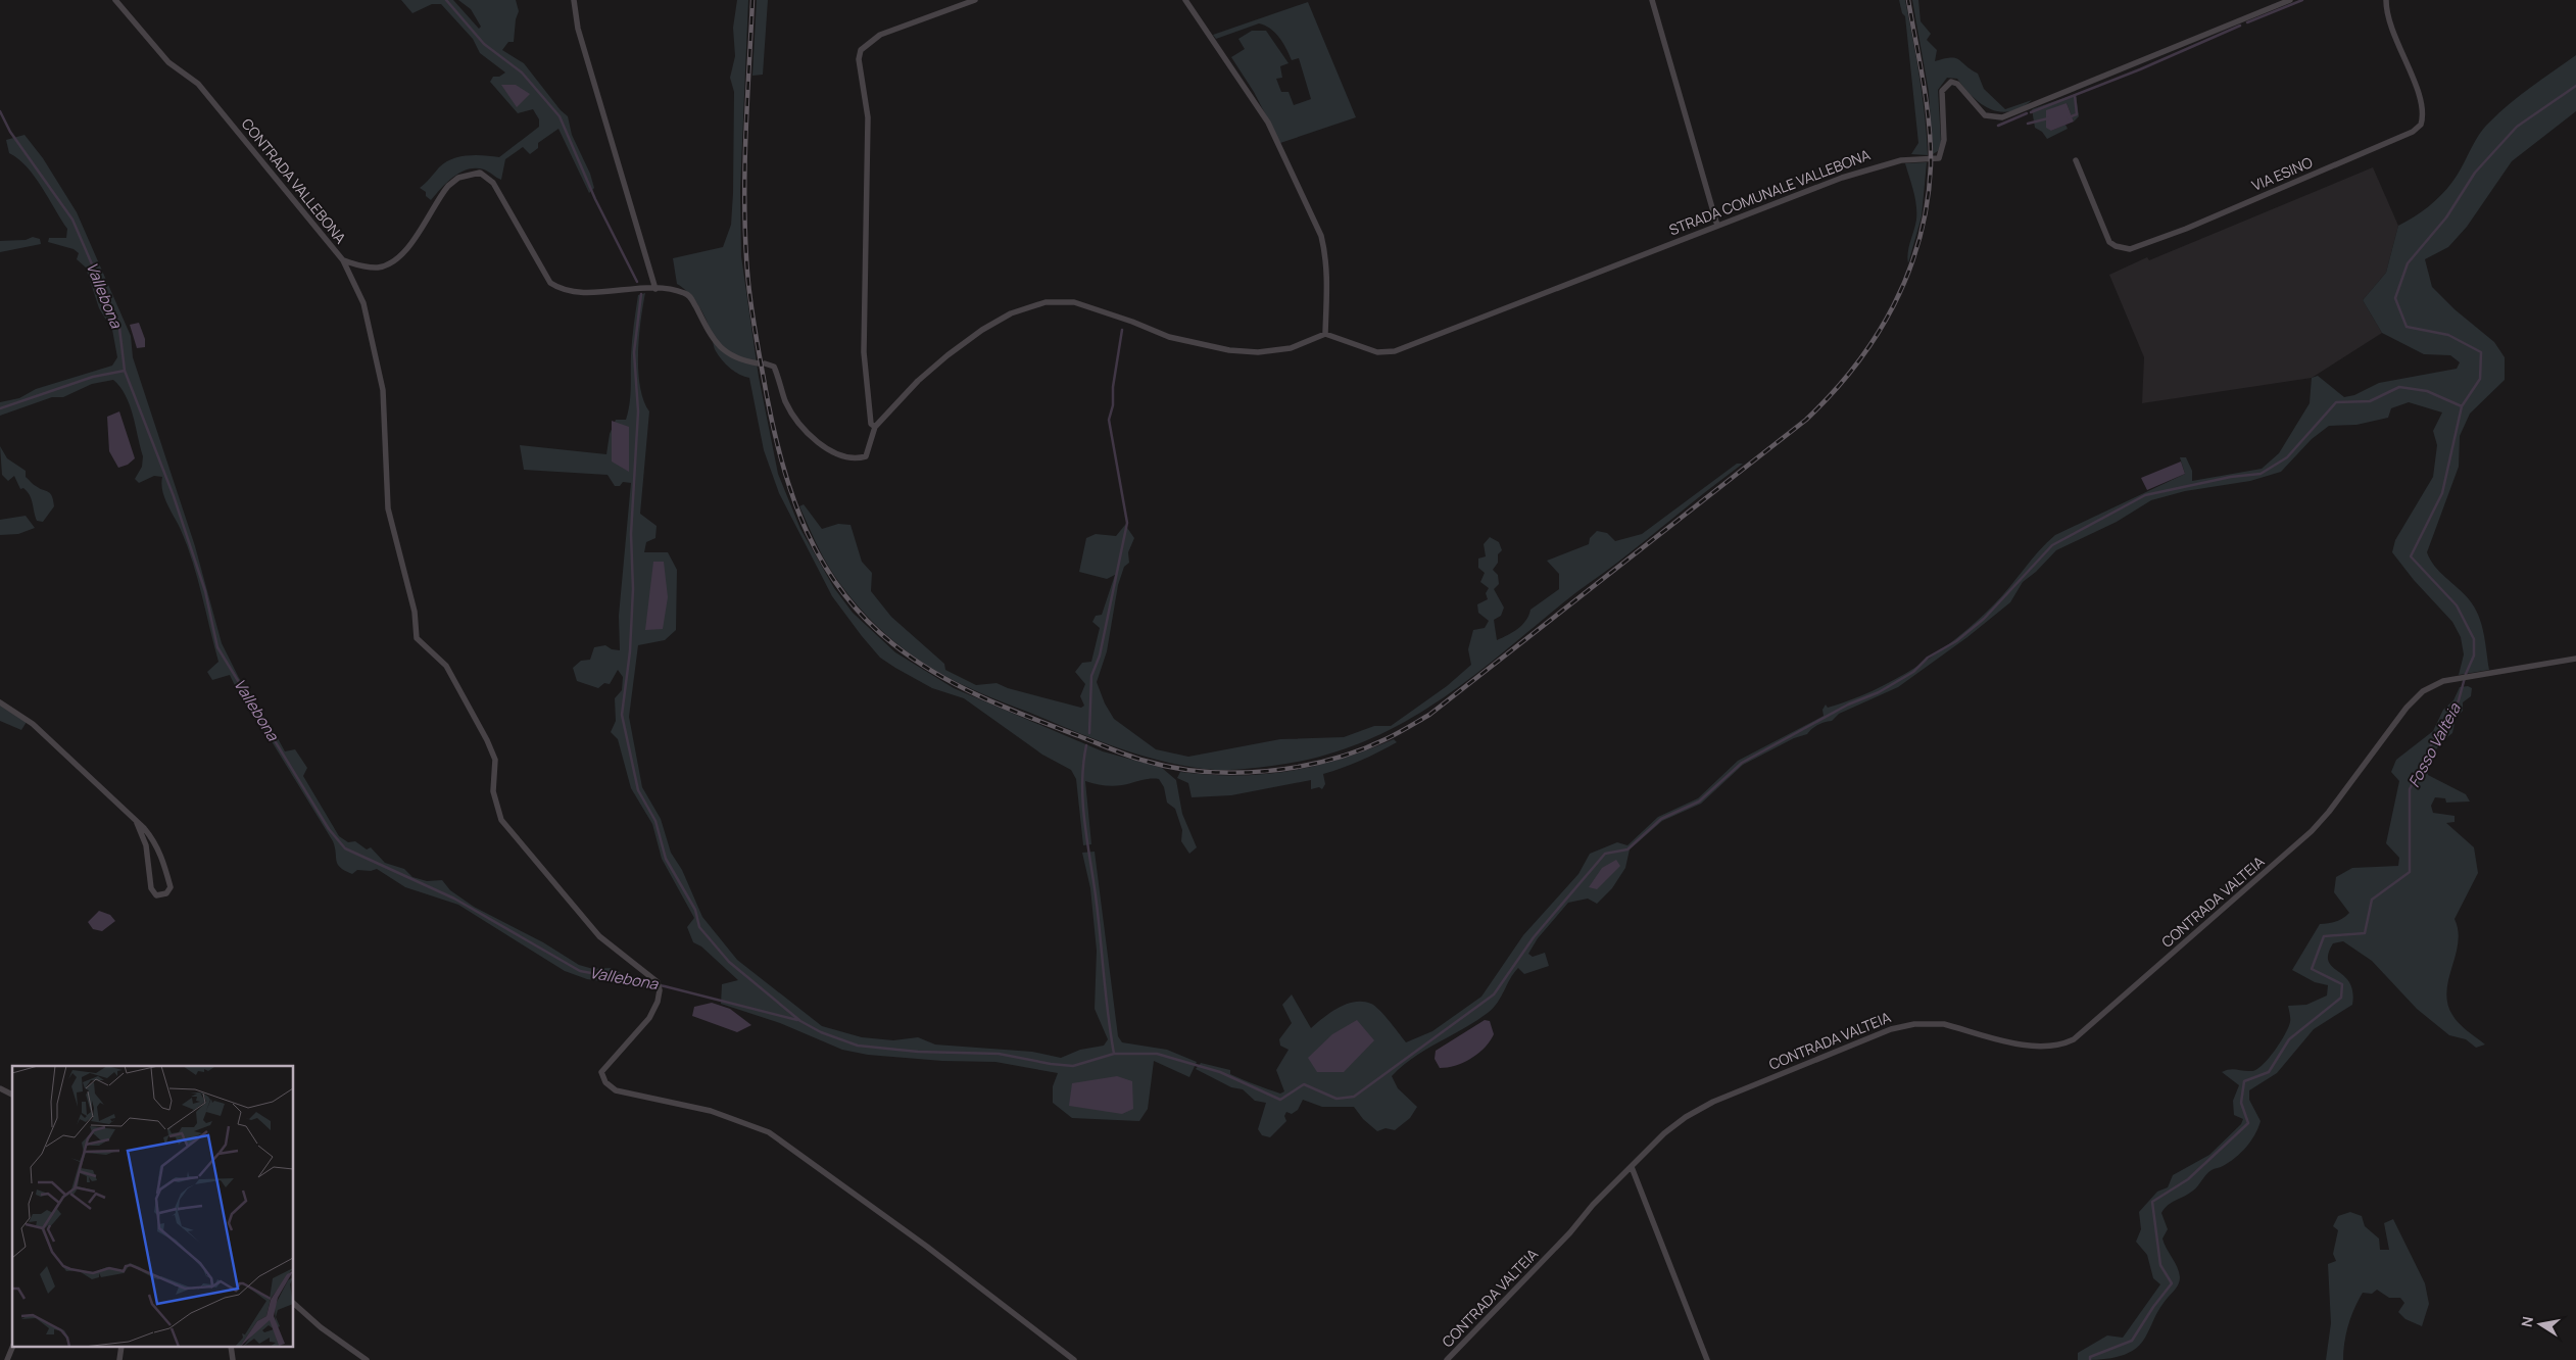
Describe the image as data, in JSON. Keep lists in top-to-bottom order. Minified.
{"streets":{"street":["VIA ESINO","CONTRADA VALLEBONA","STRADA COMUNALE VALLEBONA","CONTRADA VALTEIA"]},"crossings":[["CONTRADA VALLEBONA","STRADA COMUNALE VALLEBONA"]],"water":["Vallebona","Fosso Valteia"],"north":"left"}
